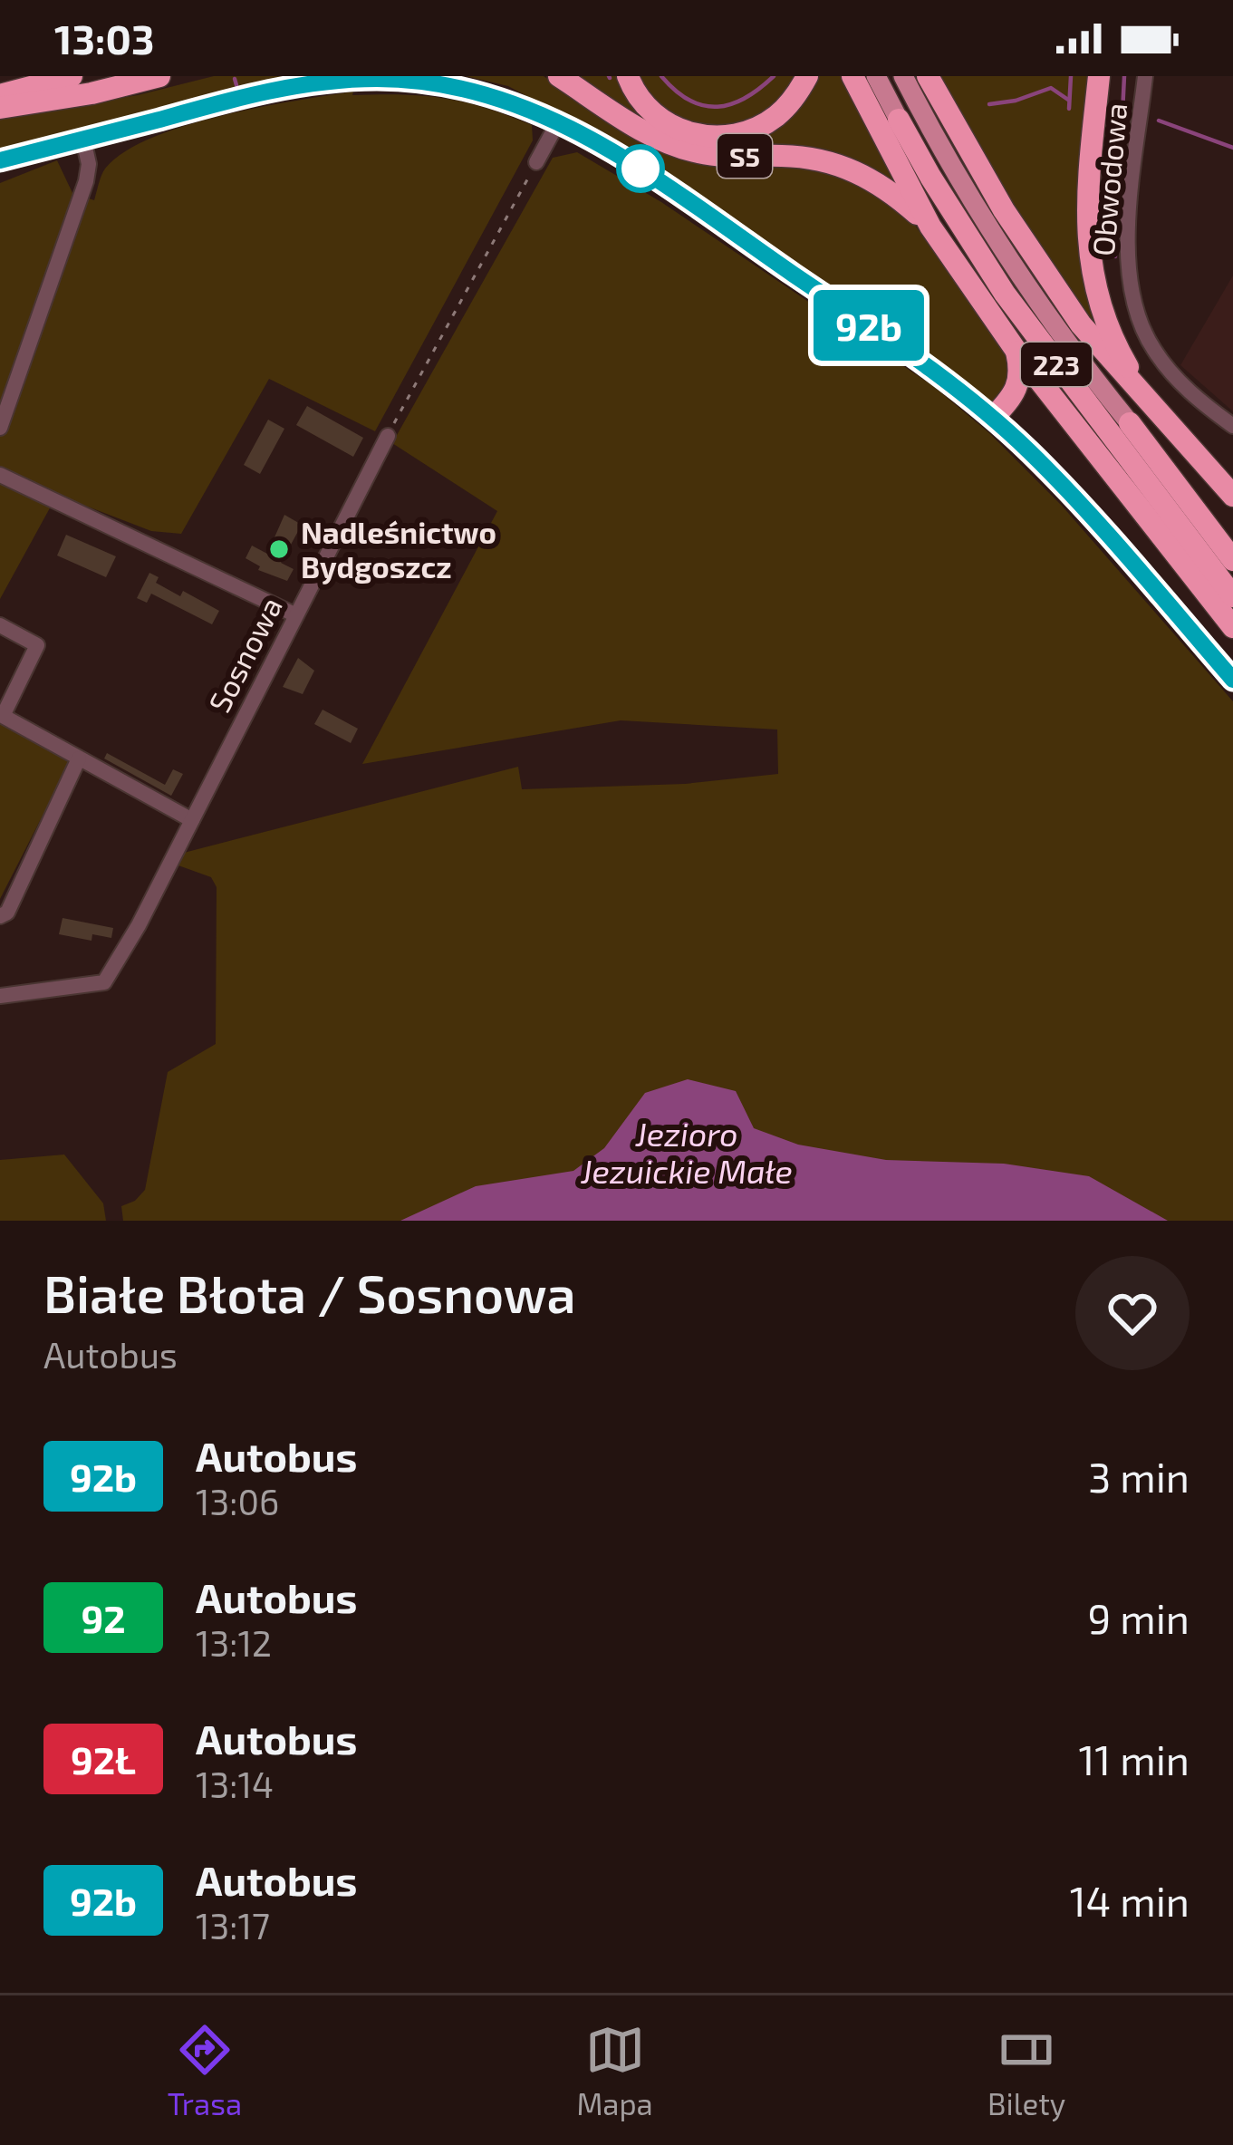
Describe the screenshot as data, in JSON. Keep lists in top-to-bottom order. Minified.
{"streets":{"highway":["S5","223"],"street":["Obwodowa","Sosnowa"]},"water":["Jezioro Jezuickie Małe"],"places":["Nadleśnictwo Bydgoszcz"],"lines":["bus line 92b"],"page":{"status":"13:03","on_map":"92b","heading":["Białe Błota / Sosnowa","Autobus"],"list":[{"mark":"92b","name":"Autobus","note":"13:06","value":"3 min"},{"mark":"92","name":"Autobus","note":"13:12","value":"9 min"},{"mark":"92Ł","name":"Autobus","note":"13:14","value":"11 min"},{"mark":"92b","name":"Autobus","note":"13:17","value":"14 min"}],"tabs":["Trasa","Mapa","Bilety"]}}
